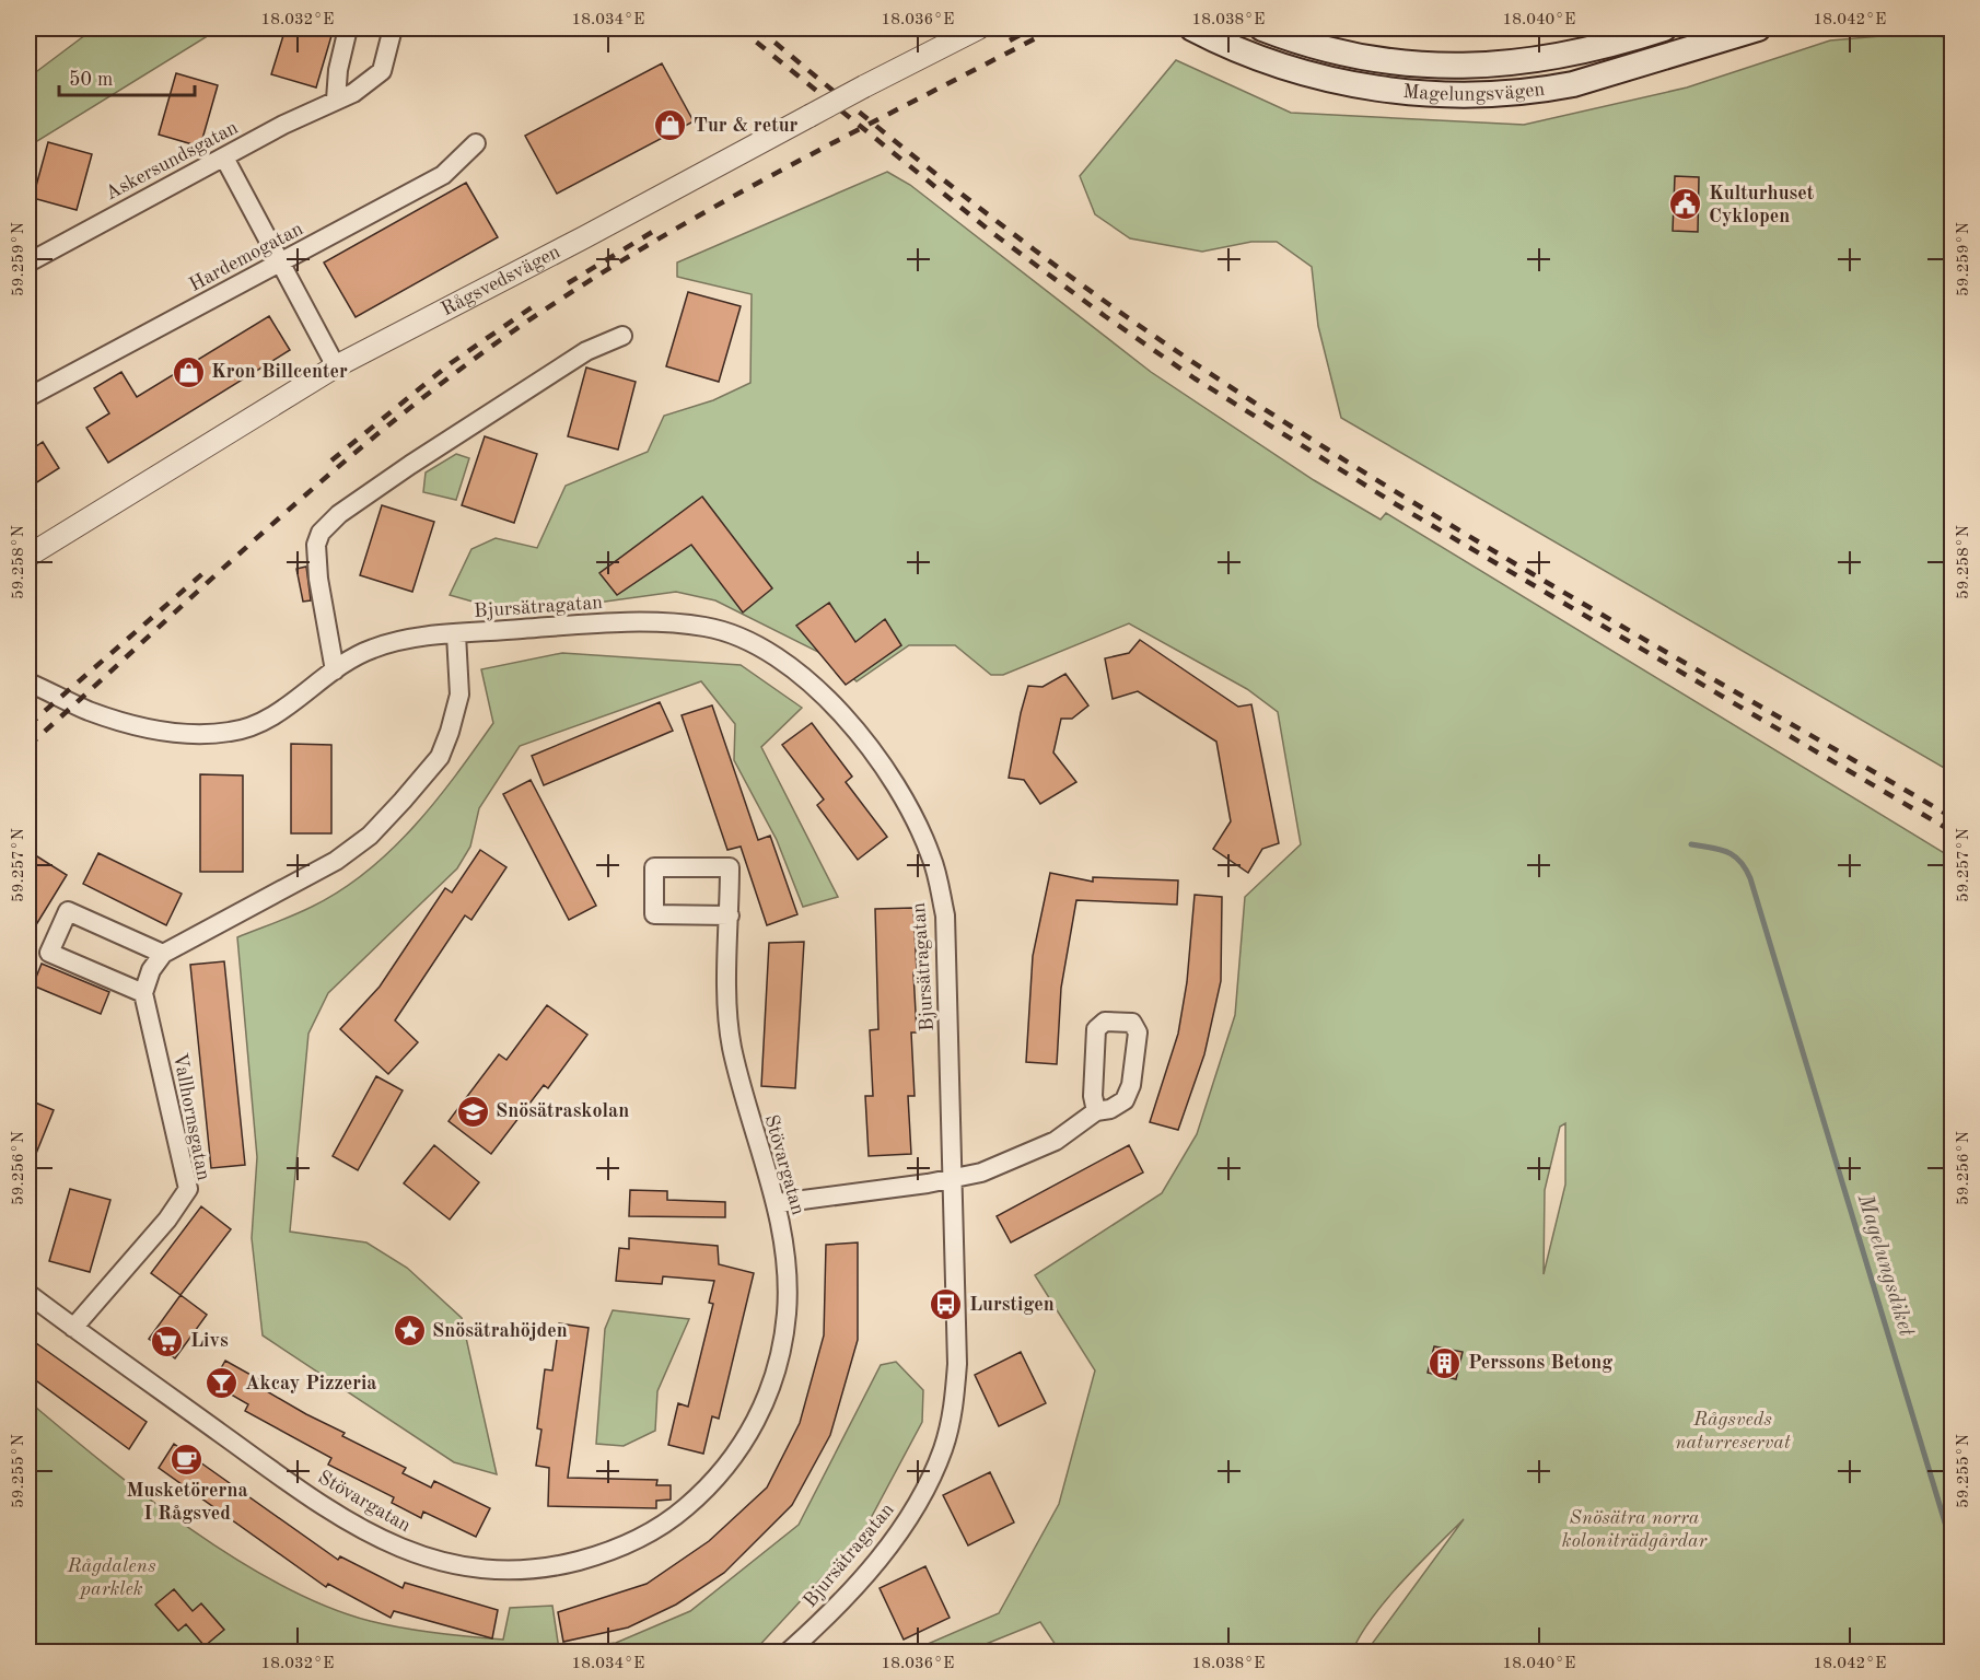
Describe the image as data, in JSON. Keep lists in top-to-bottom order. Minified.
{"streets":{"main road":["Magelungsvägen"],"street":["Askersundsgatan","Hardemogatan","Rågsvedsvägen","Bjursätragatan","Vallhornsgatan","Stövargatan"]},"crossings":[["Vallhornsgatan","Stövargatan"]],"water":["Magelungsdiket"],"parks":["Rågsveds naturreservat","Snösätra norra koloniträdgårdar","Rågdalens parklek"],"places":{"shop":["Tur & retur","Kron Billcenter"],"public building":["Kulturhuset Cyklopen"],"school or university":["Snösätraskolan"],"bus stop":["Lurstigen"],"place":["Snösätrahöjden"],"supermarket":["Livs"],"building":["Perssons Betong"],"bar":["Akcay Pizzeria"],"cafe":["Musketörerna I Rågsved"]},"scale_bar":"50 m","coordinates":["18.032°E","18.034°E","18.036°E","18.038°E","18.040°E","18.042°E","59.259°N","59.258°N","59.257°N","59.256°N","59.255°N"]}
